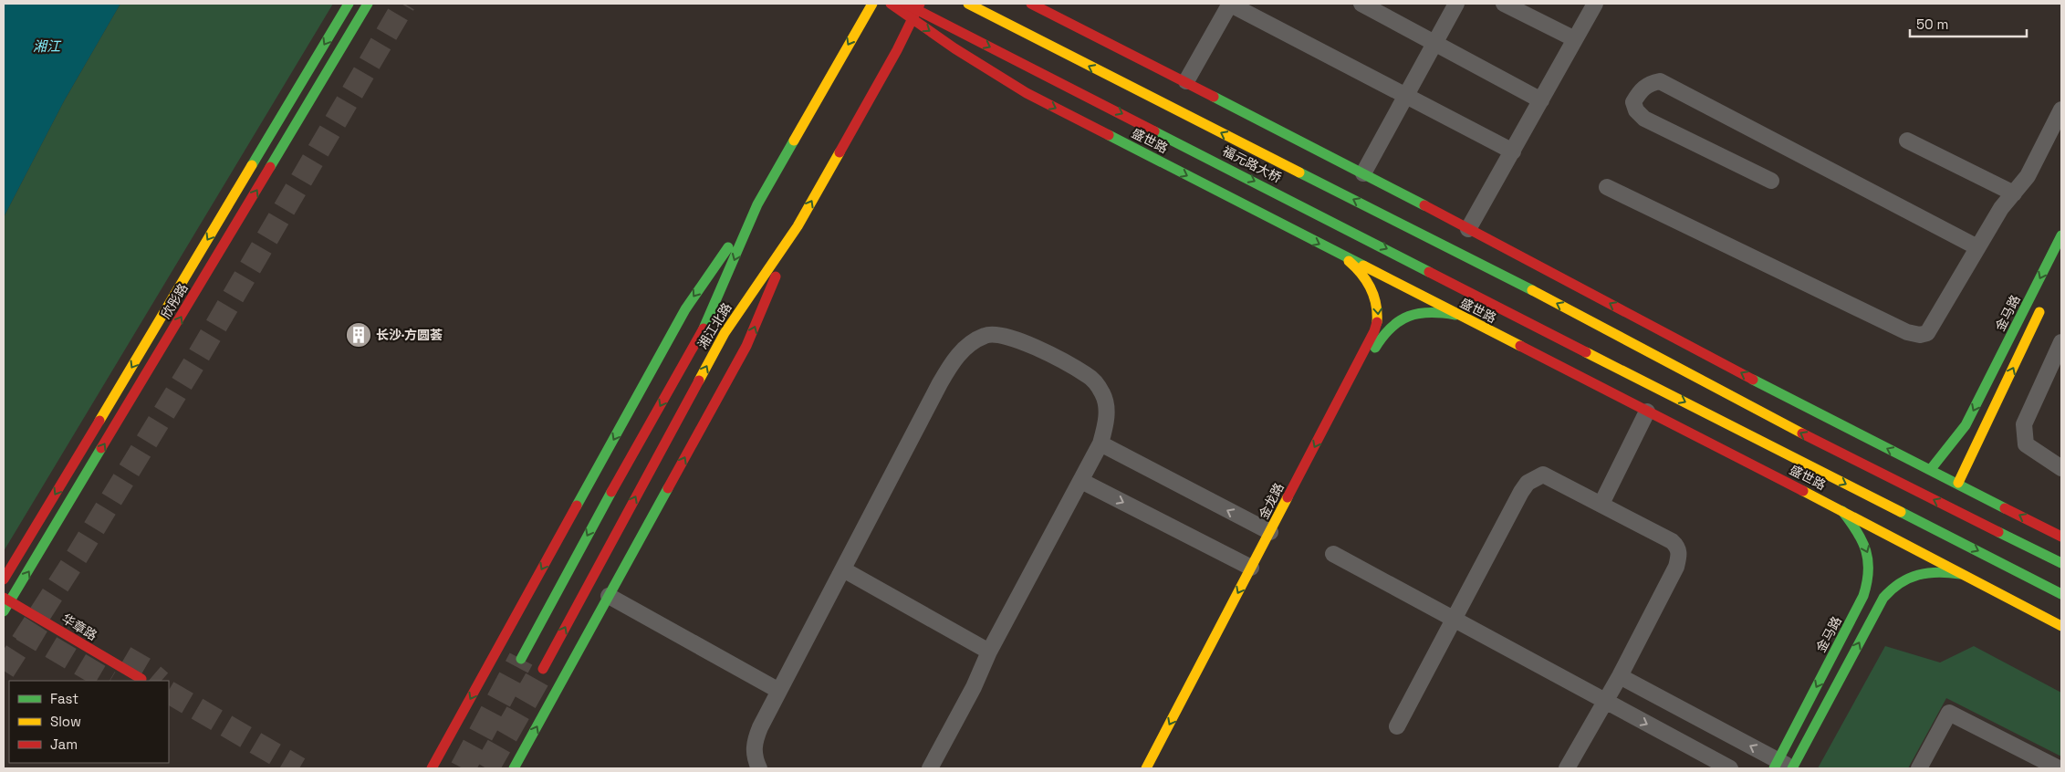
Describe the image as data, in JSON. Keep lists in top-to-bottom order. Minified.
{"streets":{"main road":["盛世路","福元路大桥","欣彤路","金马路","湘江北路","金龙路","华章路"]},"crossings":[["盛世路","金马路"],["盛世路","湘江北路"],["盛世路","金龙路"],["欣彤路","华章路"]],"water":["湘江"],"places":{"building":["长沙·方圆荟"]},"legend":["Fast","Slow","Jam"],"scale_bar":"50 m"}
